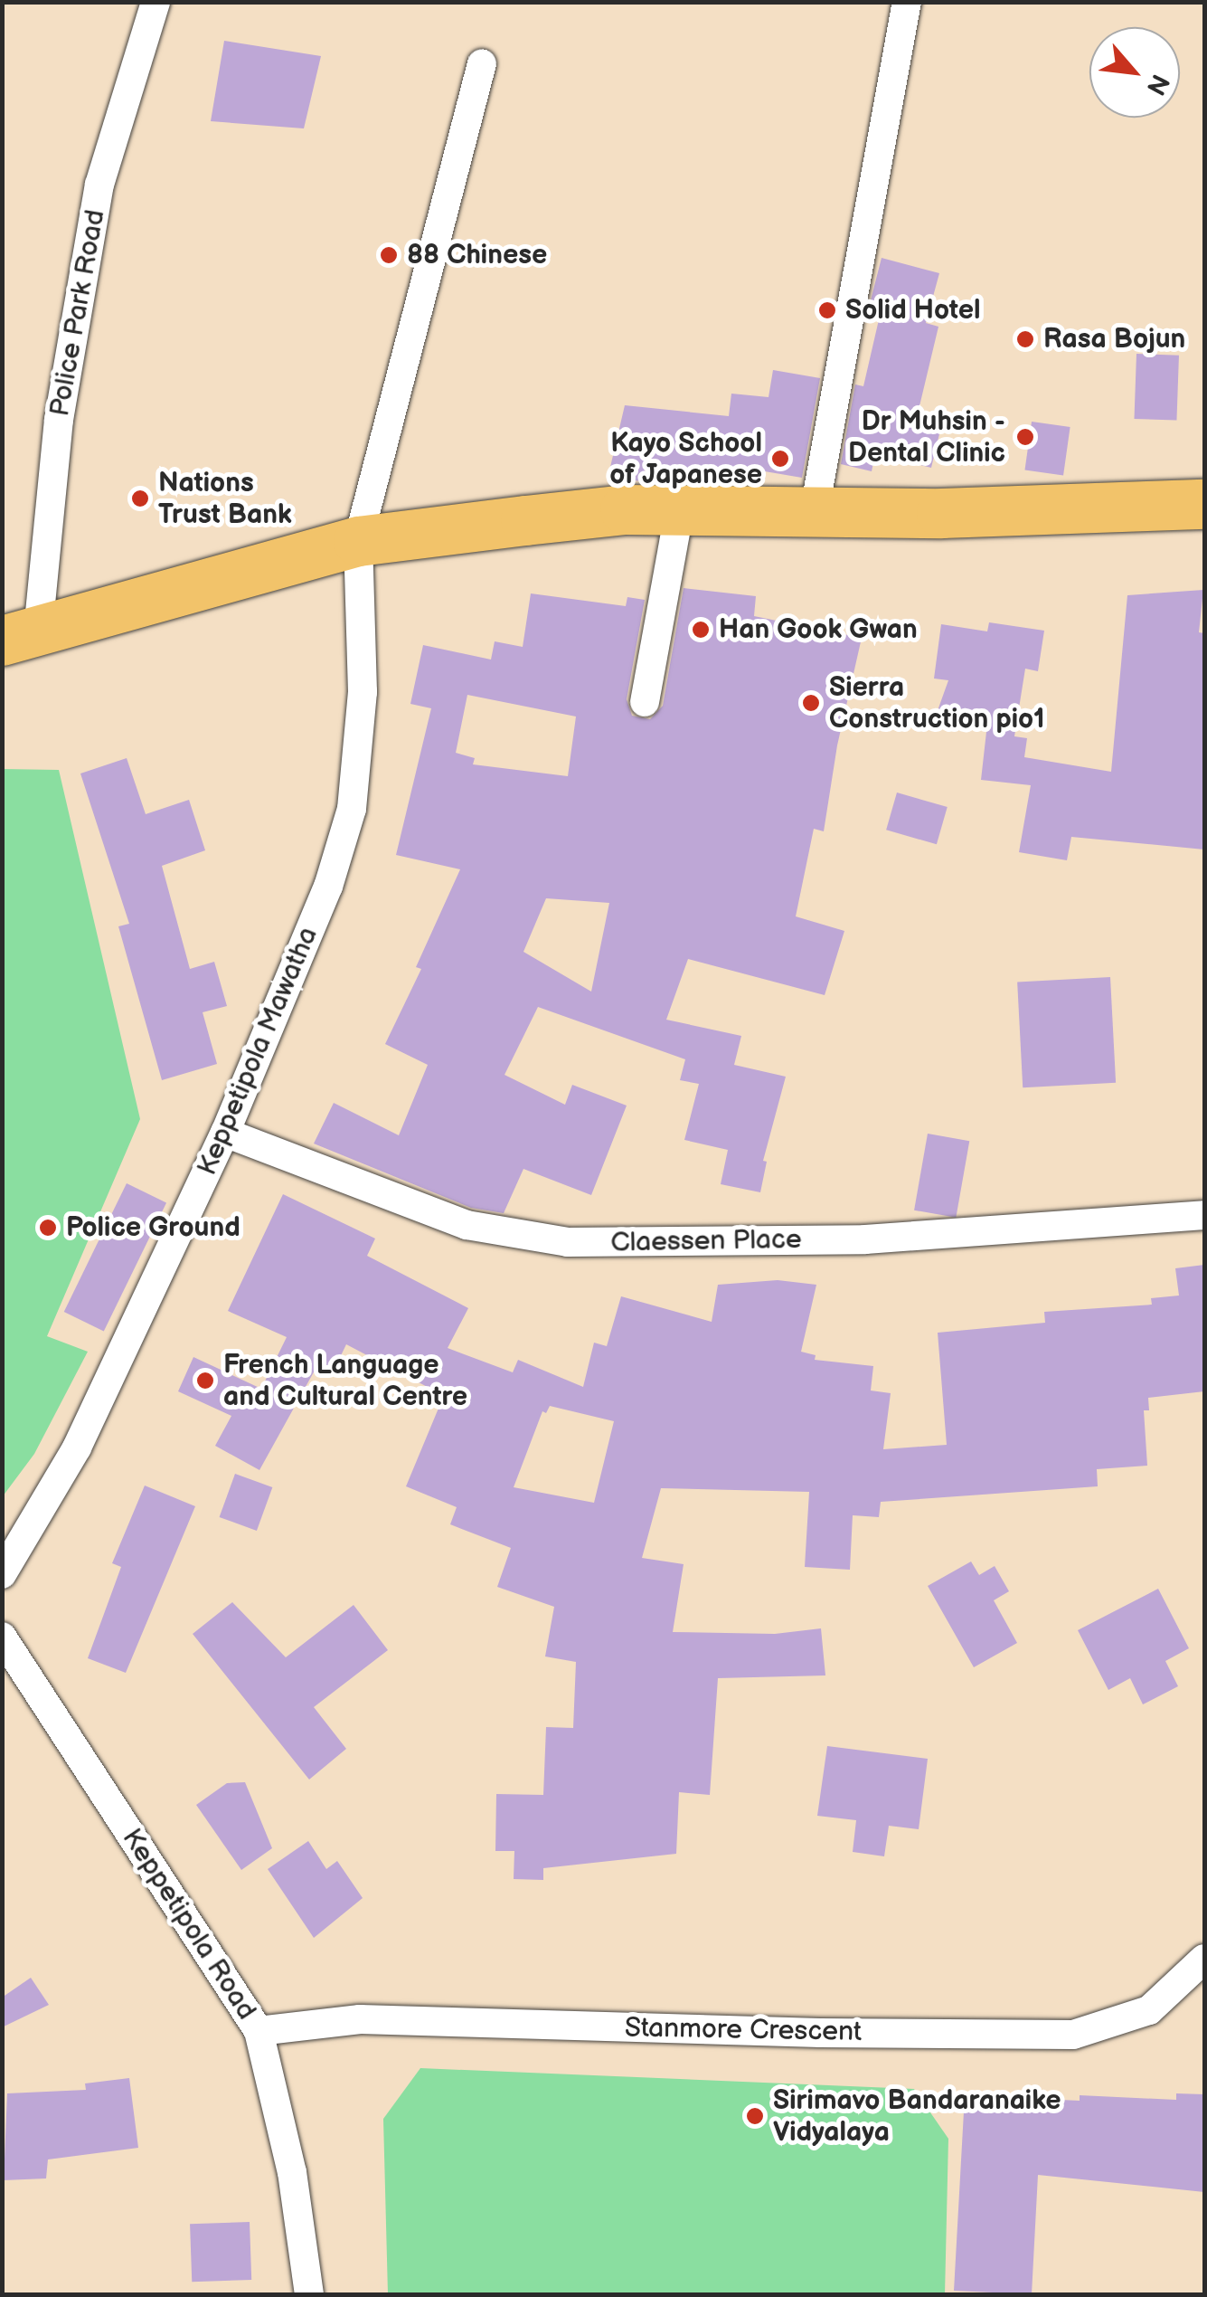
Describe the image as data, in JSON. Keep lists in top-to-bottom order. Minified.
{"streets":{"street":["Police Park Road","Keppetipola Mawatha","Claessen Place","Keppetipola Road","Stanmore Crescent"]},"crossings":[["Keppetipola Mawatha","Claessen Place"],["Keppetipola Road","Stanmore Crescent"]],"places":["88 Chinese","Solid Hotel","Rasa Bojun","Dr Muhsin - Dental Clinic","Kayo School of Japanese","Nations Trust Bank","Han Gook Gwan","Sierra Construction pio1","Police Ground","French Language and Cultural Centre","Sirimavo Bandaranaike Vidyalaya"],"north":"bottom right"}
